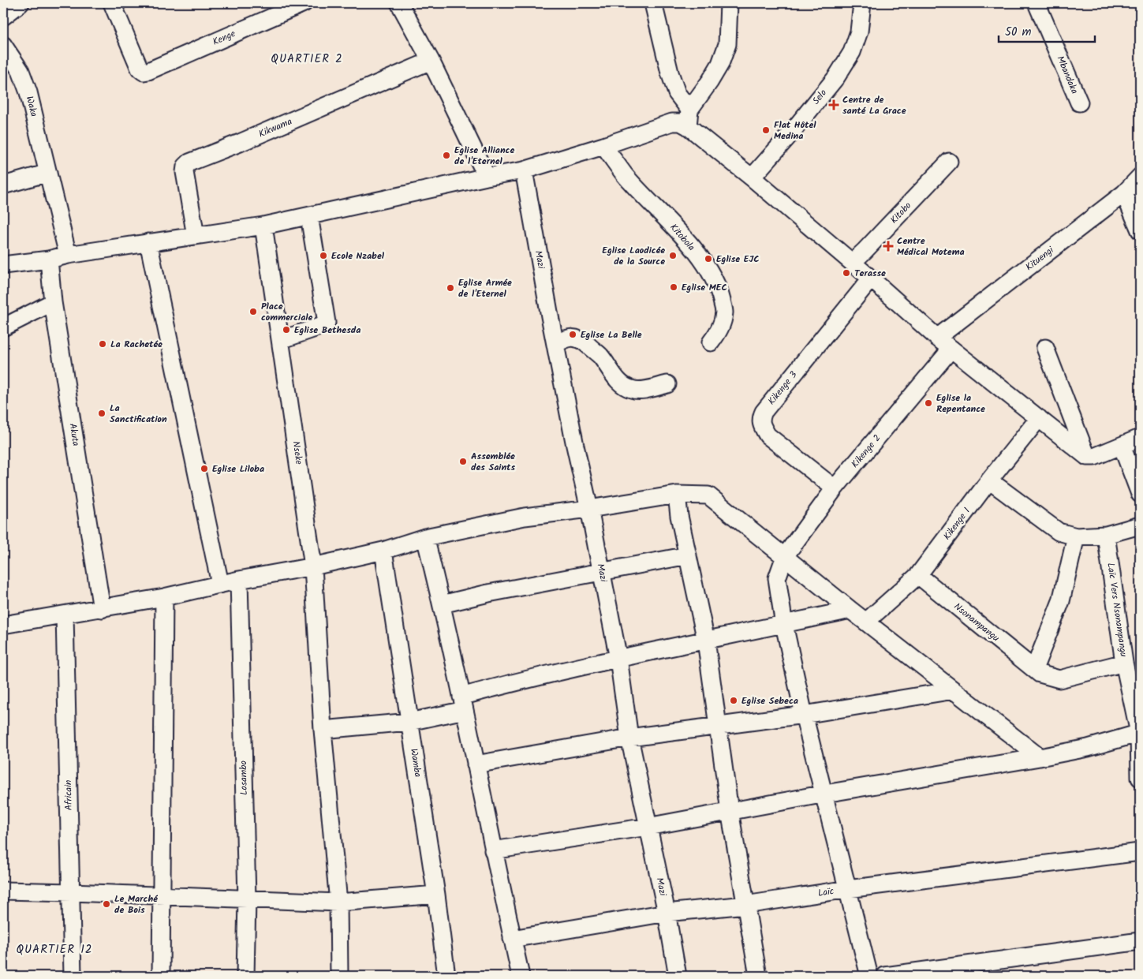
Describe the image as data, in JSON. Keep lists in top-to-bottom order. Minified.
{"streets":{"street":["Kenge","Mbandaka","Selo","Waka","Kikwama","Kitobo","Kitobola","Kituengi","Mazi","Kikenge 3","Akuta","Kikenge 2","Nseke","Kikenge 1","Laïc Vers Nsonampangu","Nsonampangu","Wamba","Losambo","Africain","Laïc"]},"crossings":[["Mazi","Laïc"],["Kikenge 3","Kikenge 2"],["Kikenge 2","Laïc"],["Kikenge 1","Nsonampangu"],["Laïc Vers Nsonampangu","Nsonampangu"]],"districts":["QUARTIER 2","QUARTIER 12"],"places":{"health":["Centre de santé La Grace","Centre Médical Motema"],"other":["Flat Hôtel Medina","Eglise Alliance de l'Eternel","Ecole Nzabel","Eglise Laodicée de la Source","Eglise EJC","Terasse","Eglise MEC","Eglise Armée de l'Eternel","Place commerciale","Eglise Bethesda","Eglise La Belle","La Rachetée","Eglise la Repentance","La Sanctification","Assemblée des Saints","Eglise Liloba","Eglise Sebeca","Le Marché de Bois"]},"scale_bar":"50 m"}
